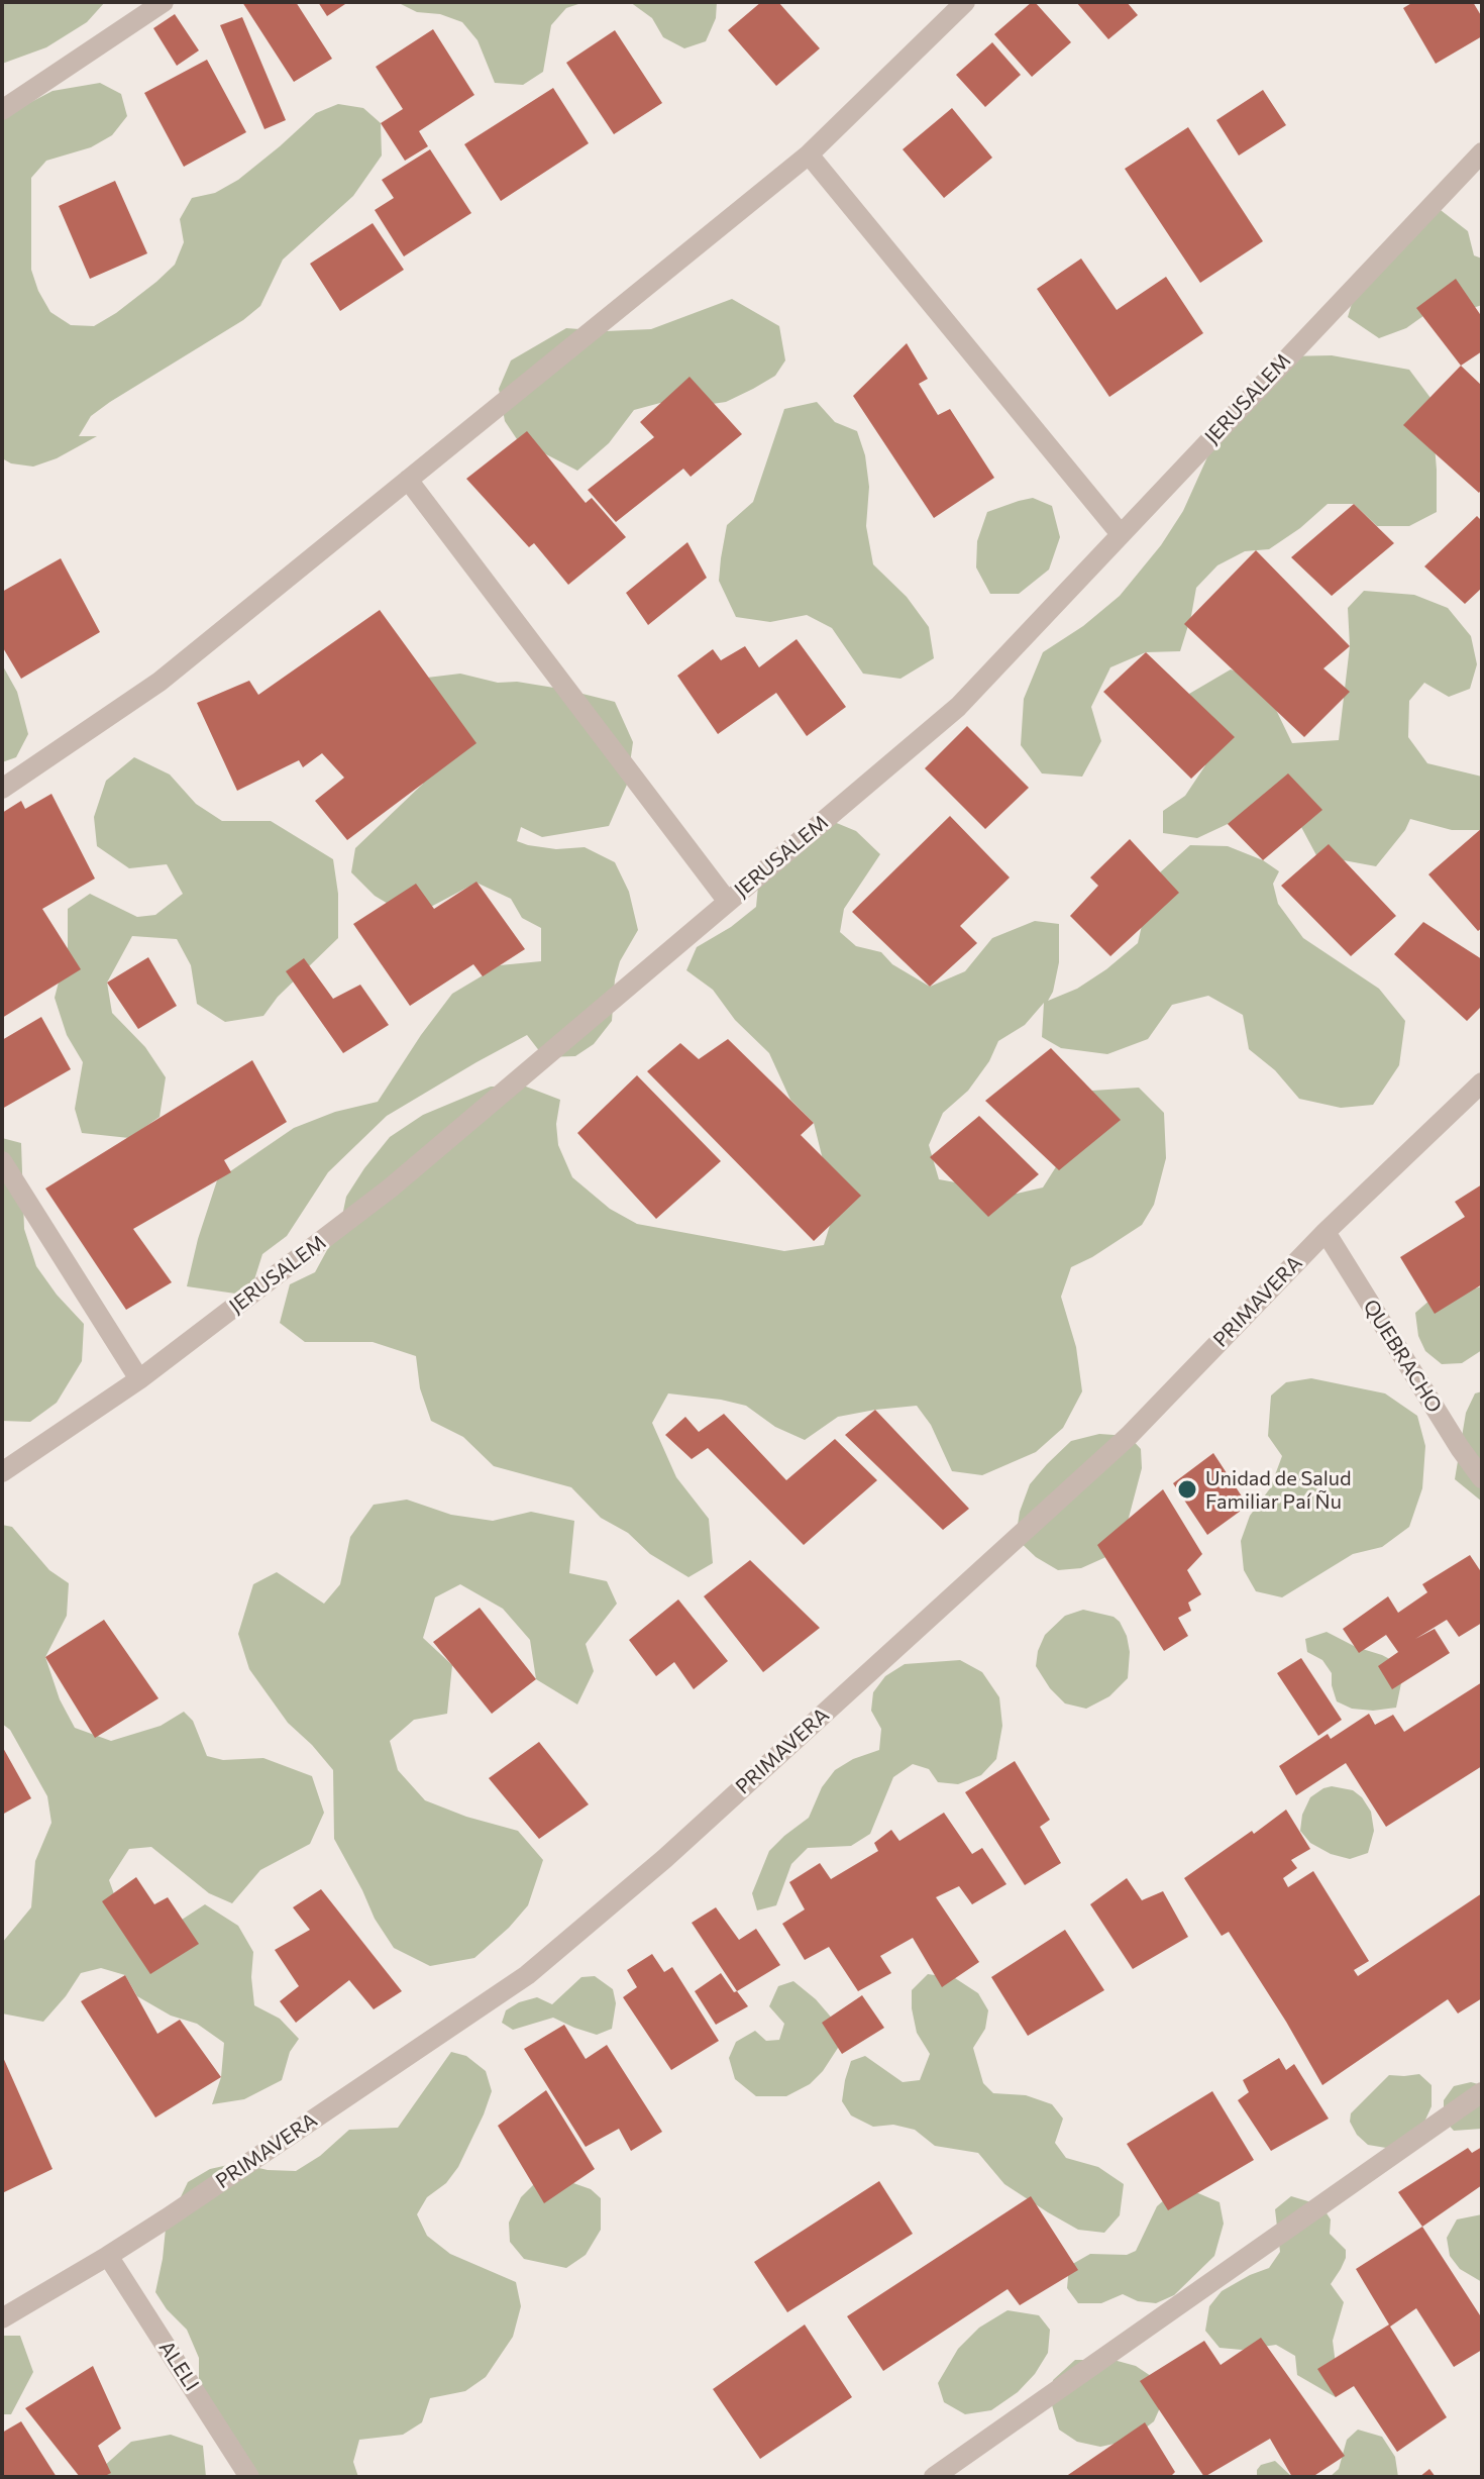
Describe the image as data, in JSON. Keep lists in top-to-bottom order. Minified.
{"streets":{"street":["JERUSALEM","PRIMAVERA","QUEBRACHO","ALELI"]},"crossings":[["PRIMAVERA","QUEBRACHO"],["PRIMAVERA","ALELI"]],"places":["Unidad de Salud Familiar Paí Ñu"]}
